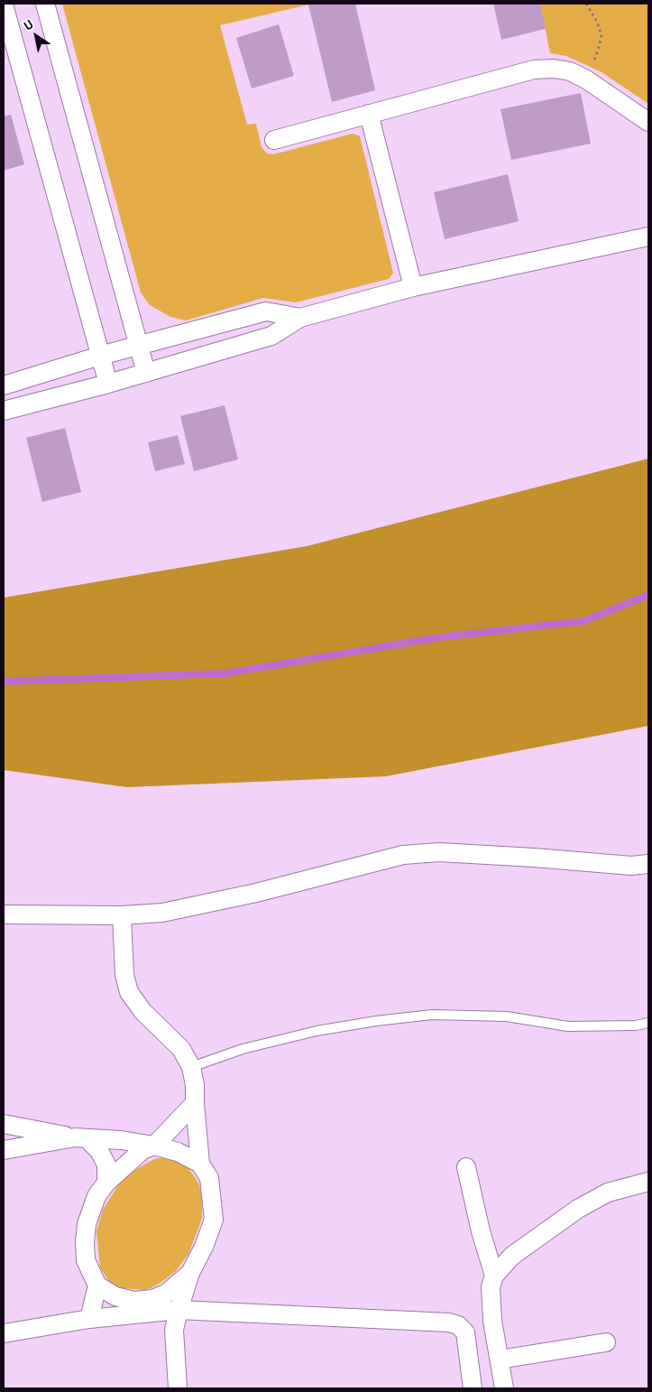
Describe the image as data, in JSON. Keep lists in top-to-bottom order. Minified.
{"north":"top left"}
